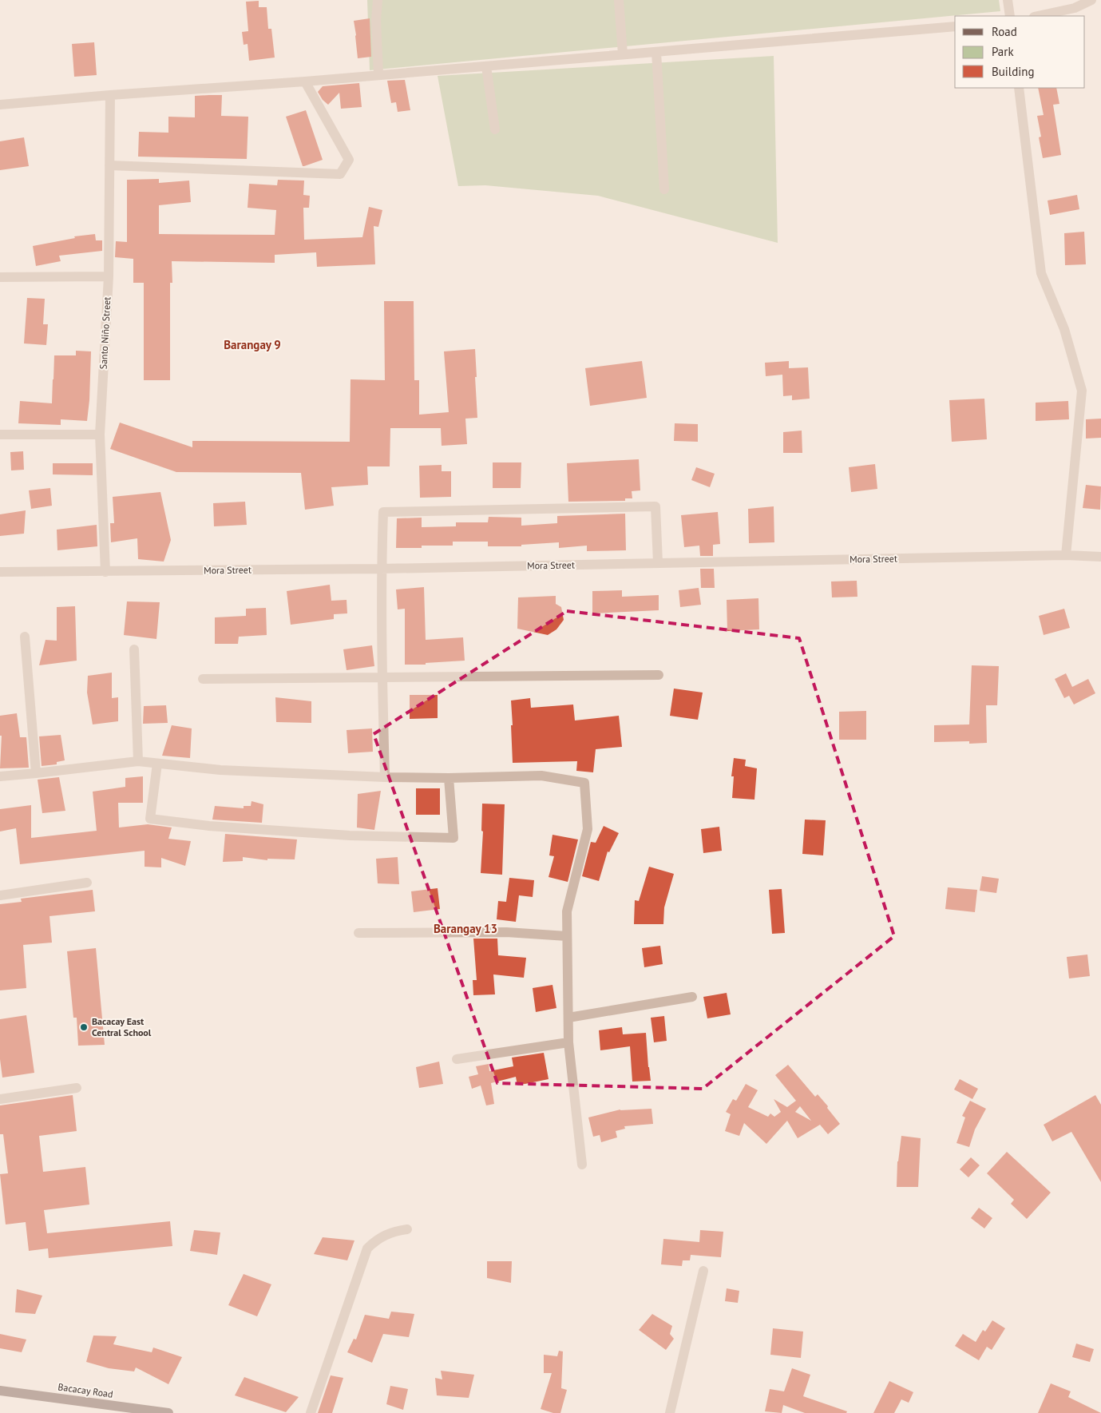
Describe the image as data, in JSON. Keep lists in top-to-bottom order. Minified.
{"streets":{"main road":["Bacacay Road"],"street":["Santo Niño Street","Mora Street"]},"crossings":[["Santo Niño Street","Mora Street"]],"districts":["Barangay 9","Barangay 13"],"places":["Bacacay East Central School"],"legend":["Road","Park","Building"]}
